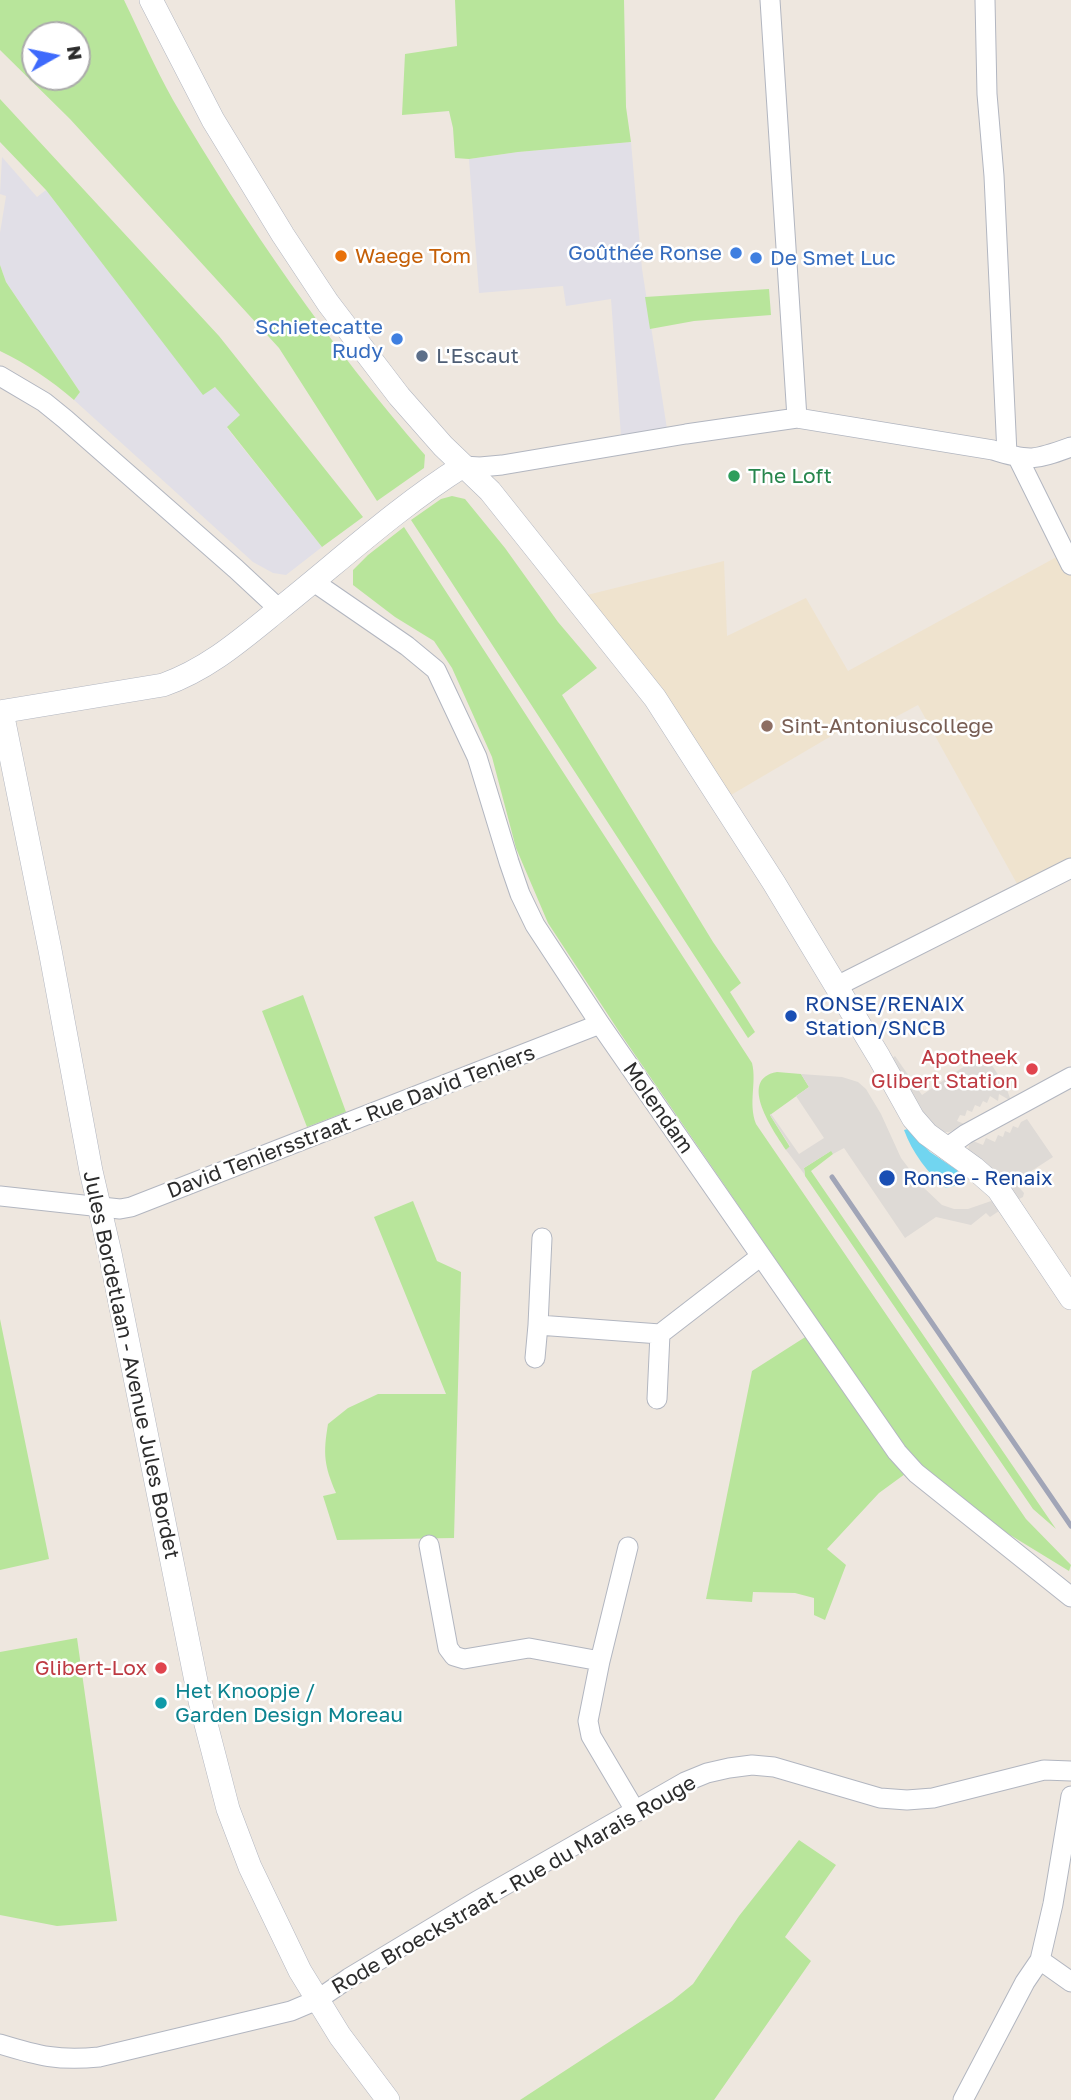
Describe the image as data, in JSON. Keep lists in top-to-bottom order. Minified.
{"streets":{"street":["Molendam","David Teniersstraat - Rue David Teniers","Jules Bordetlaan - Avenue Jules Bordet","Rode Broeckstraat - Rue du Marais Rouge"]},"crossings":[["Molendam","David Teniersstraat - Rue David Teniers"],["David Teniersstraat - Rue David Teniers","Jules Bordetlaan - Avenue Jules Bordet"],["Jules Bordetlaan - Avenue Jules Bordet","Rode Broeckstraat - Rue du Marais Rouge"]],"places":["Goûthée Ronse","Waege Tom","De Smet Luc","Schietecatte Rudy","L'Escaut","The Loft","Sint-Antoniuscollege","RONSE/RENAIX Station/SNCB","Apotheek Glibert Station","Ronse - Renaix","Glibert-Lox","Het Knoopje / Garden Design Moreau"],"north":"right"}
